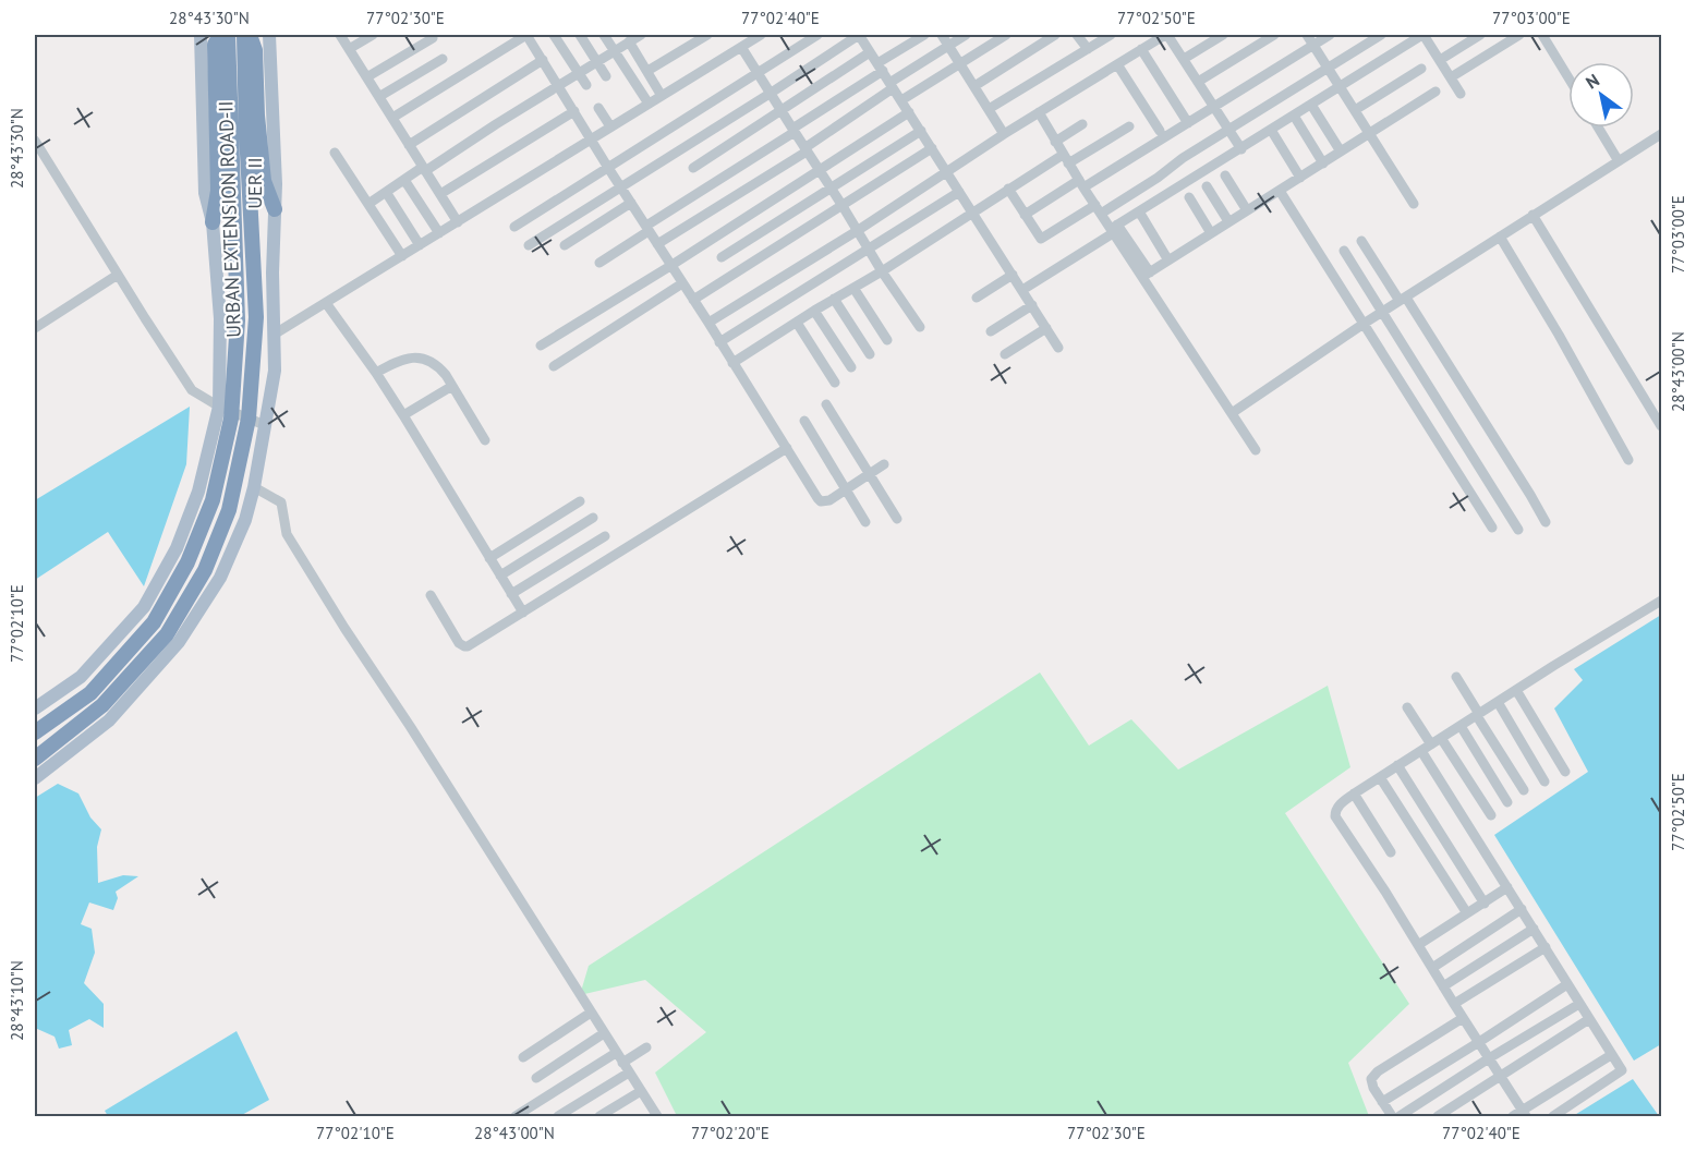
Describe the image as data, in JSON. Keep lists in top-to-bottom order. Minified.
{"streets":{"highway":["URBAN EXTENSION ROAD-II"],"main road":["UER II"]},"north":"top left","coordinates":["28°43'30\"N","77°02'30\"E","77°02'40\"E","77°02'50\"E","77°03'00\"E","28°43'00\"N","77°02'10\"E","28°43'10\"N","77°02'20\"E"]}
